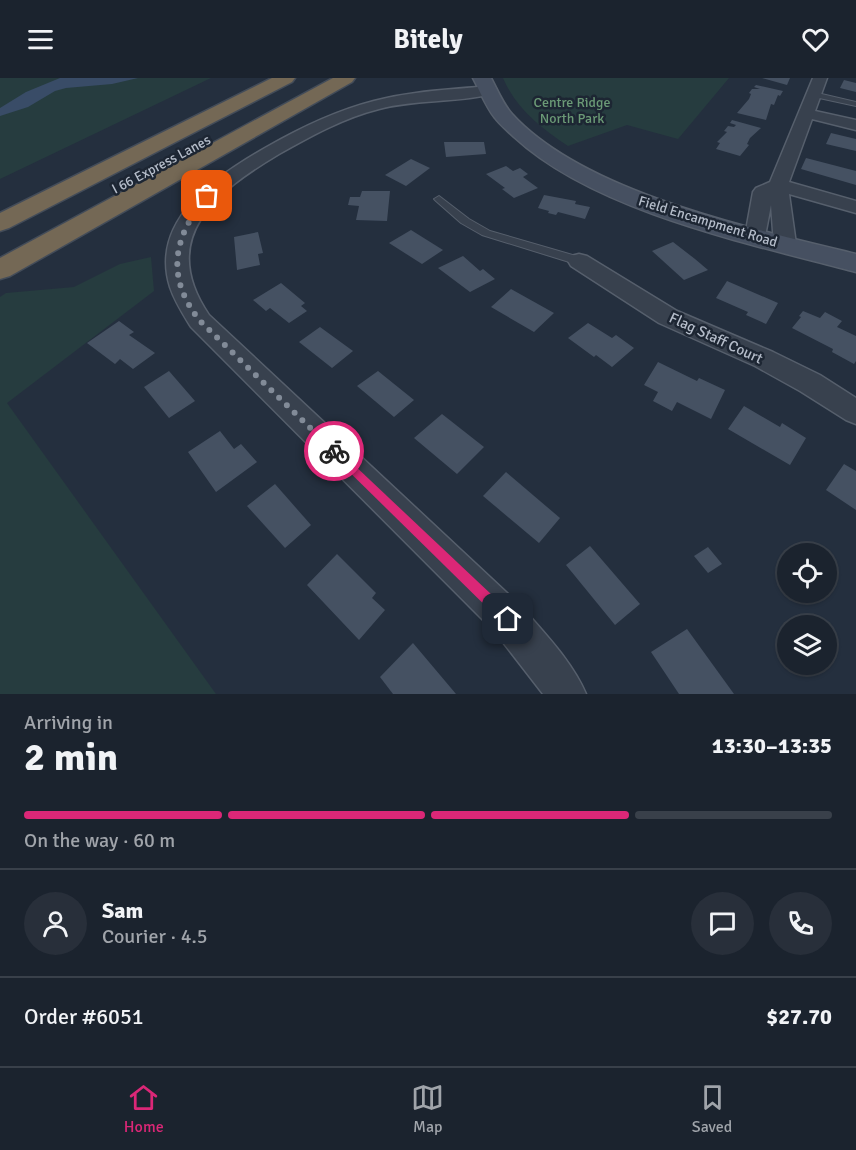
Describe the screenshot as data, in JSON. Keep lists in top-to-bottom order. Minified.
{"streets":{"highway":["I 66 Express Lanes"],"street":["Field Encampment Road","Flag Staff Court"]},"parks":["Centre Ridge North Park"],"page":{"header":"Bitely","heading":["2 min","Arriving in","13:30–13:35"],"panel":["Sam","Courier · 4.5","Order #6051","$27.70"],"bar":"On the way · 60 m","tabs":["Home","Map","Saved"]}}
